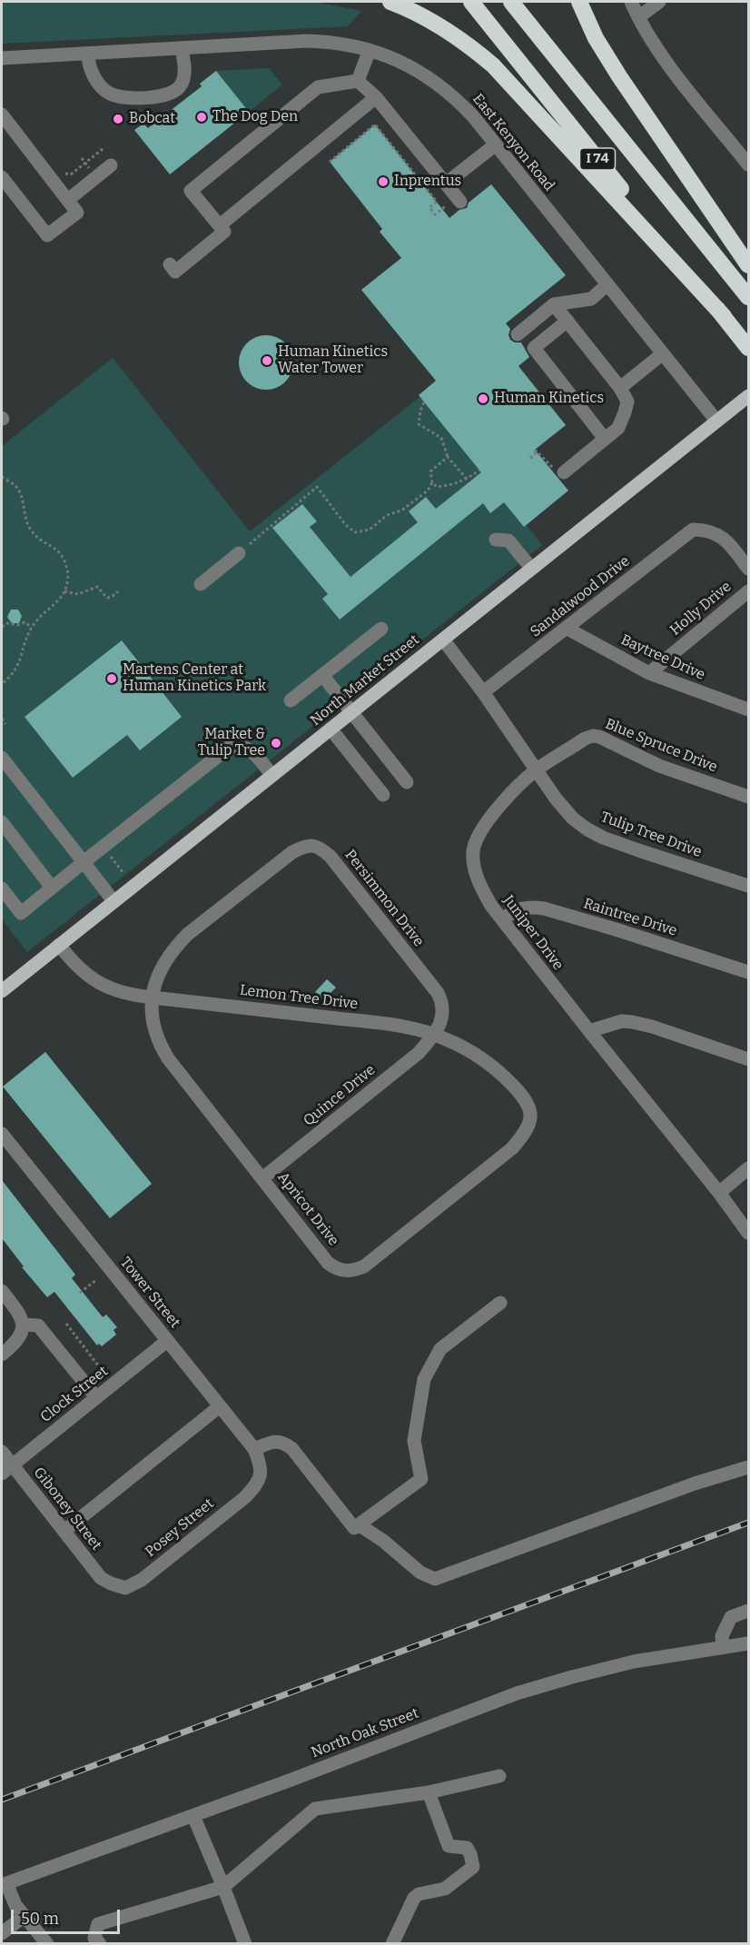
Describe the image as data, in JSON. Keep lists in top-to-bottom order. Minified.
{"streets":{"highway":["I 74"],"main road":["North Market Street"],"street":["East Kenyon Road","Sandalwood Drive","Holly Drive","Baytree Drive","Blue Spruce Drive","Tulip Tree Drive","Persimmon Drive","Raintree Drive","Juniper Drive","Lemon Tree Drive","Quince Drive","Apricot Drive","Tower Street","Clock Street","Giboney Street","Posey Street","North Oak Street"]},"crossings":[["East Kenyon Road","North Market Street"],["Sandalwood Drive","Baytree Drive"],["Holly Drive","Baytree Drive"],["North Market Street","Lemon Tree Drive"],["Blue Spruce Drive","Tulip Tree Drive"],["Blue Spruce Drive","Juniper Drive"],["Tulip Tree Drive","Juniper Drive"],["Persimmon Drive","Lemon Tree Drive"],["Persimmon Drive","Quince Drive"],["Persimmon Drive","Apricot Drive"],["Raintree Drive","Juniper Drive"],["Lemon Tree Drive","Quince Drive"],["Lemon Tree Drive","Apricot Drive"],["Quince Drive","Apricot Drive"],["Tower Street","Clock Street"],["Tower Street","Posey Street"],["Clock Street","Giboney Street"],["Giboney Street","Posey Street"]],"places":["The Dog Den","Bobcat","Inprentus","Human Kinetics Water Tower","Human Kinetics","Martens Center at Human Kinetics Park","Market & Tulip Tree"],"scale_bar":"50 m"}
